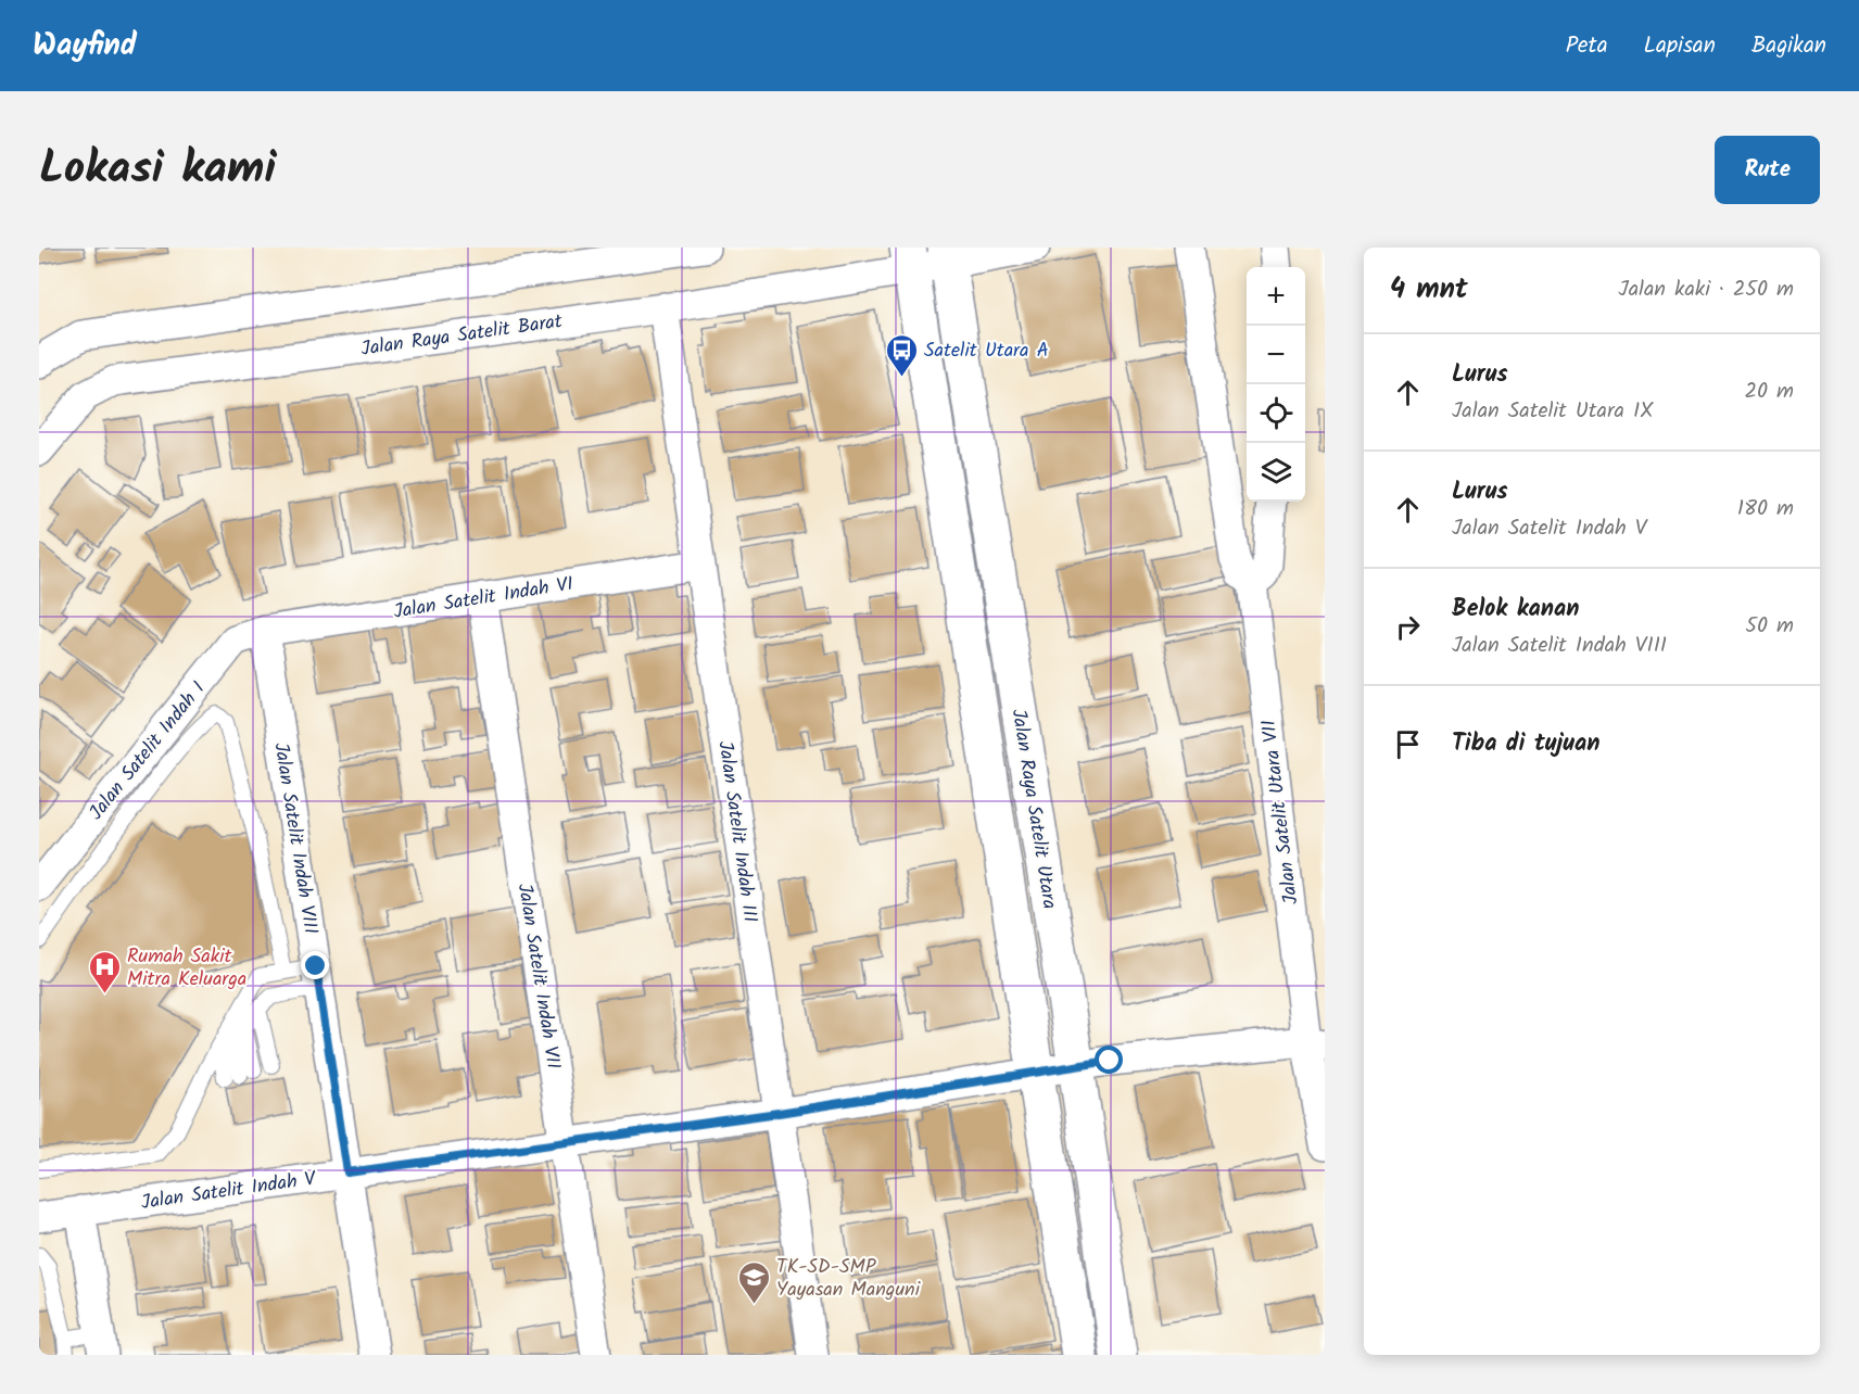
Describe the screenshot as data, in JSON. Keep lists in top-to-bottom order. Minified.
{"streets":{"street":["Jalan Raya Satelit Barat","Jalan Satelit Indah VI","Jalan Satelit Indah I","Jalan Raya Satelit Utara","Jalan Satelit Utara VII","Jalan Satelit Indah III","Jalan Satelit Indah VIII","Jalan Satelit Indah VII","Jalan Satelit Indah V"]},"crossings":[["Jalan Raya Satelit Barat","Jalan Raya Satelit Utara"],["Jalan Raya Satelit Barat","Jalan Satelit Indah III"],["Jalan Satelit Indah VI","Jalan Satelit Indah I"],["Jalan Satelit Indah VI","Jalan Satelit Indah III"],["Jalan Satelit Indah VI","Jalan Satelit Indah VIII"],["Jalan Satelit Indah VI","Jalan Satelit Indah VII"],["Jalan Satelit Indah I","Jalan Satelit Indah VIII"],["Jalan Raya Satelit Utara","Jalan Satelit Indah V"],["Jalan Satelit Utara VII","Jalan Satelit Indah V"],["Jalan Satelit Indah III","Jalan Satelit Indah V"],["Jalan Satelit Indah VIII","Jalan Satelit Indah V"],["Jalan Satelit Indah VII","Jalan Satelit Indah V"]],"places":{"bus stop":["Satelit Utara A"],"hospital":["Rumah Sakit Mitra Keluarga"],"school or university":["TK-SD-SMP Yayasan Manguni"]},"page":{"header":"Wayfind","nav":["Peta","Lapisan","Bagikan"],"title":"Lokasi kami","buttons":"Rute","heading":["4 mnt","Jalan kaki · 250 m"],"map_buttons":["+","−"],"list":[["Lurus","Jalan Satelit Utara IX","20 m"],["Lurus","Jalan Satelit Indah V","180 m"],["Belok kanan","Jalan Satelit Indah VIII","50 m"],"Tiba di tujuan"]}}
